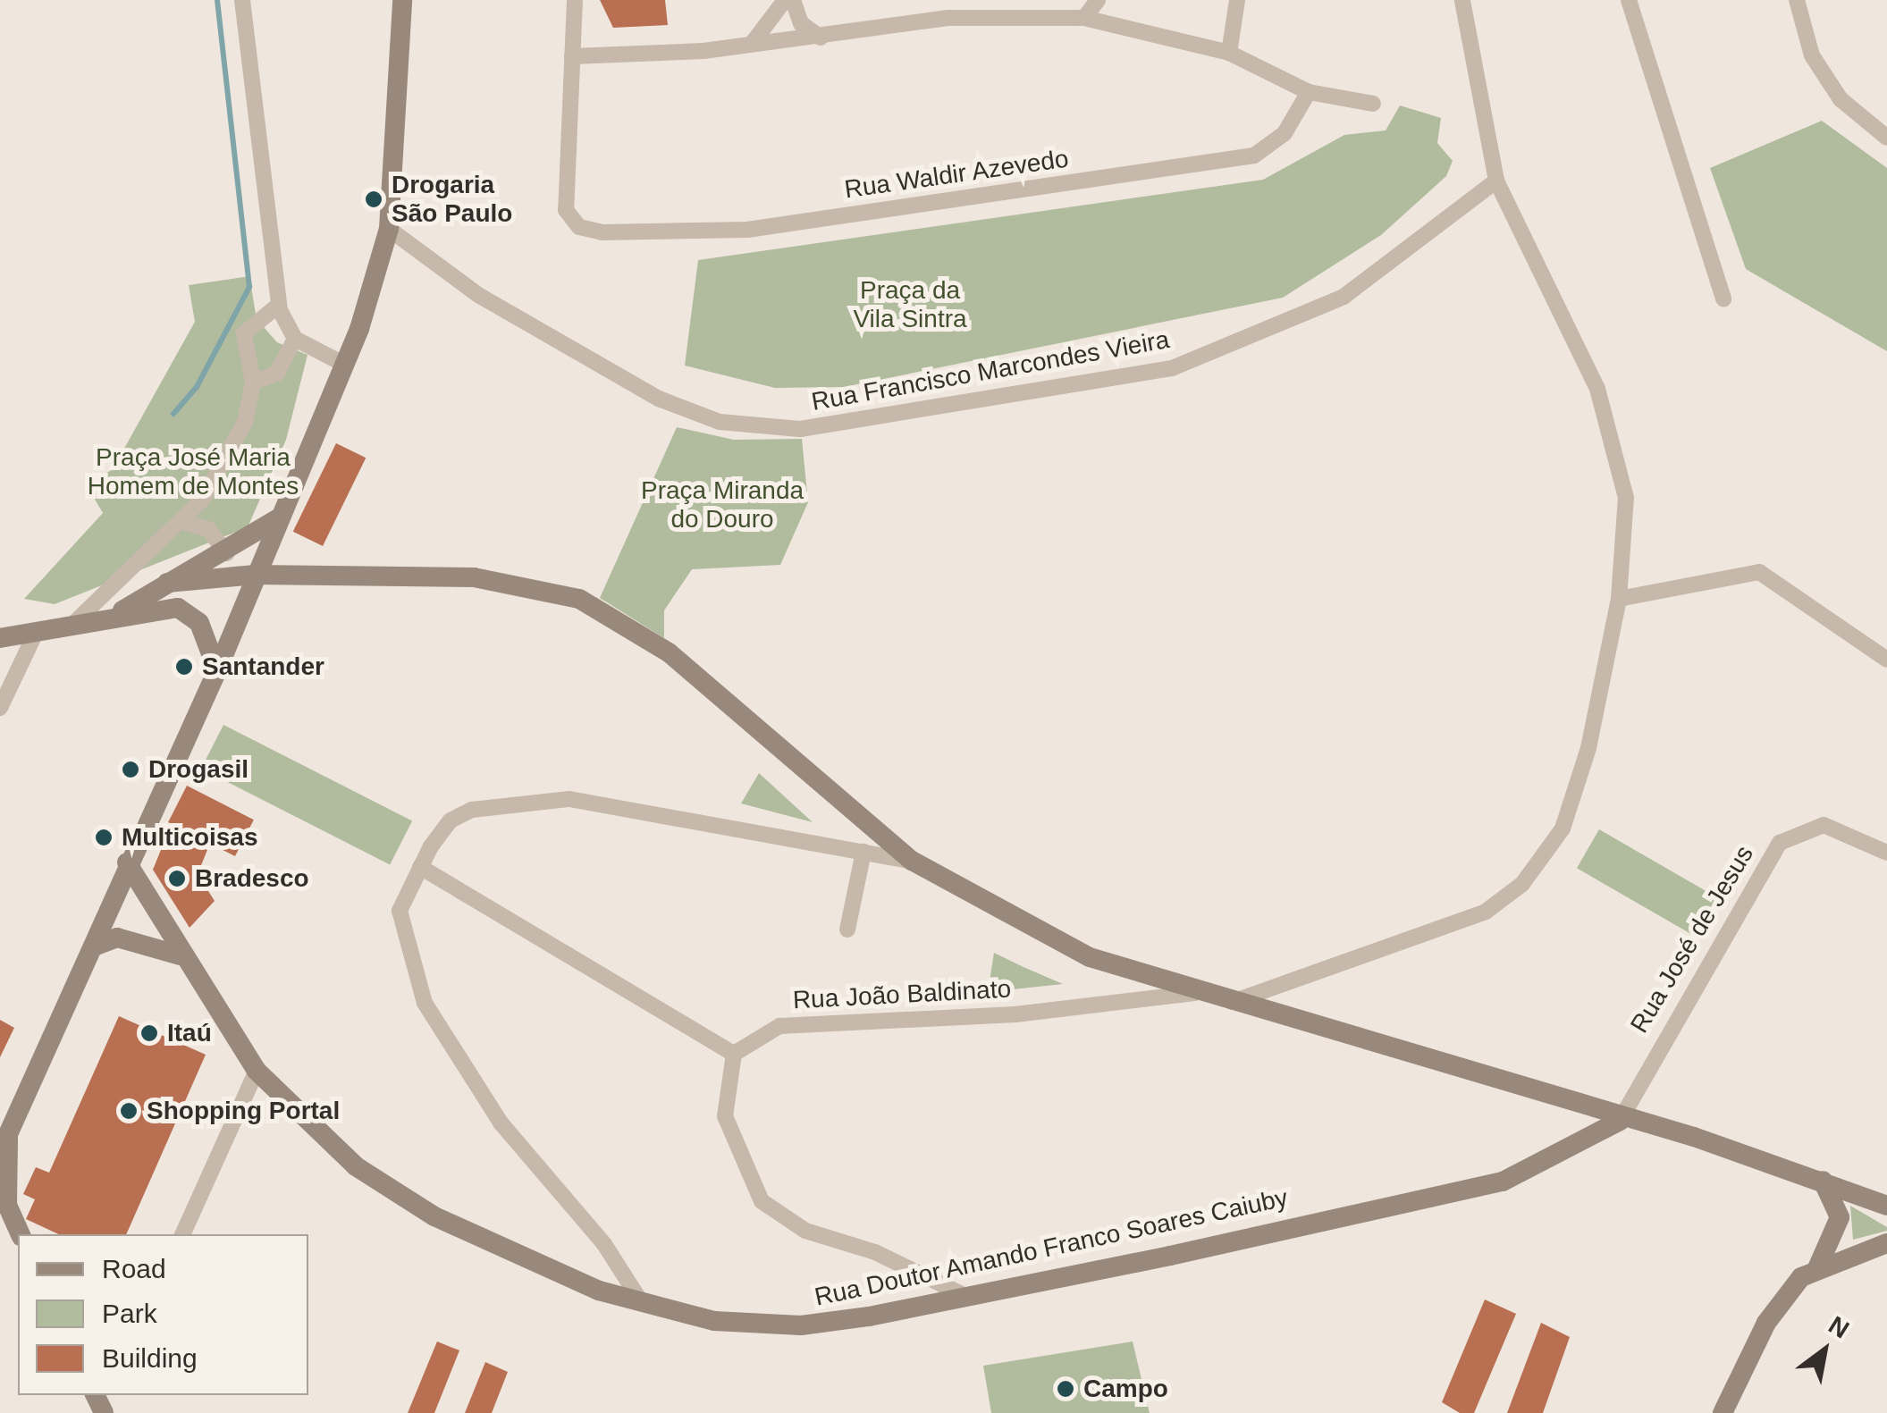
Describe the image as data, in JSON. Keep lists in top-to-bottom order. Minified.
{"streets":{"street":["Rua Waldir Azevedo","Rua Francisco Marcondes Vieira","Rua José de Jesus","Rua João Baldinato","Rua Doutor Amando Franco Soares Caiuby"]},"crossings":[["Rua José de Jesus","Rua Doutor Amando Franco Soares Caiuby"]],"parks":["Praça da Vila Sintra","Praça José Maria Homem de Montes","Praça Miranda do Douro"],"places":["Drogaria São Paulo","Santander","Drogasil","Multicoisas","Bradesco","Itaú","Shopping Portal","Campo"],"legend":["Road","Park","Building"],"north":"top right"}
